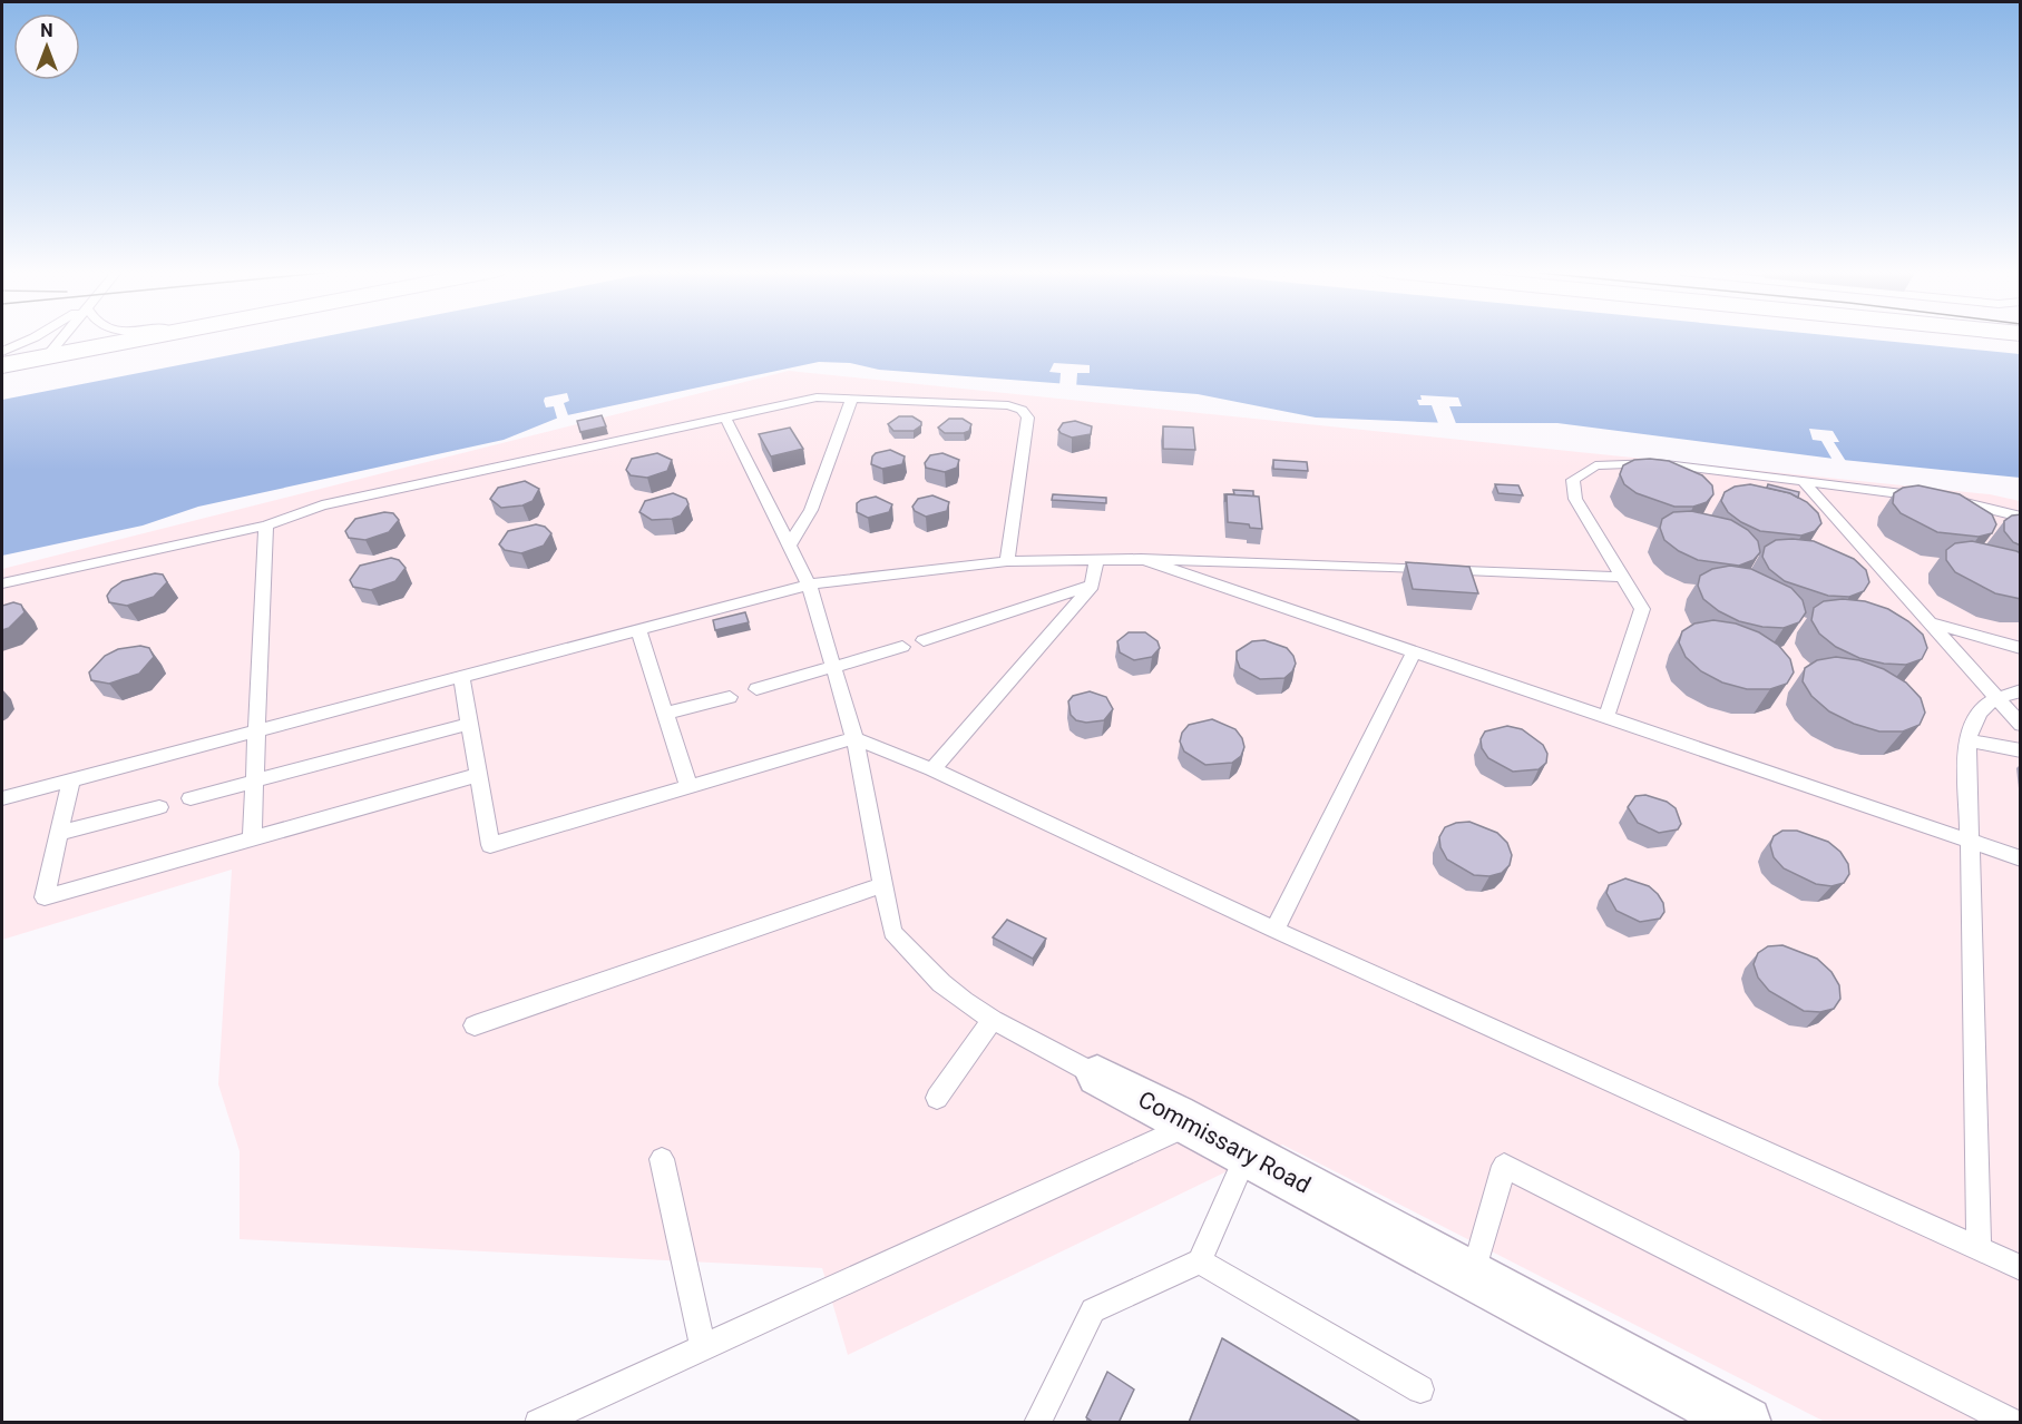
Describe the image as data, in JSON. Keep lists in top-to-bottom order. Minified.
{"streets":{"street":["Commissary Road"]},"north":"top"}
